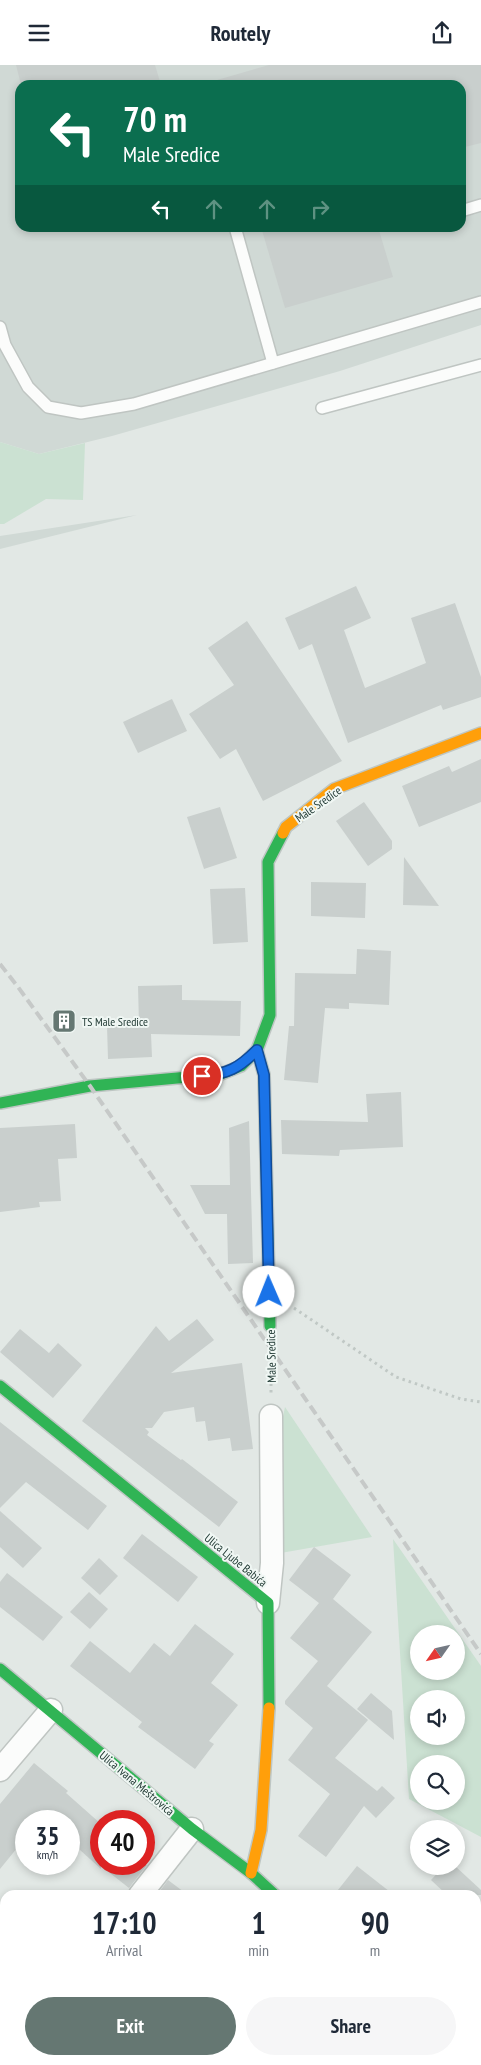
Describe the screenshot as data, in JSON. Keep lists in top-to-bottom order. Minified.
{"streets":{"street":["Male Sredice","Ulica Ljube Babića","Ulica Ivana Meštrovića"]},"crossings":[["Ulica Ljube Babića","Ulica Ivana Meštrovića"]],"places":{"building":["TS Male Sredice"]},"north":"bottom left","page":{"header":"Routely","turn":["70 m","Male Sredice"],"speed":"35 km/h","limit":"40","eta":["17:10","Arrival","1","min","90","m"],"buttons":["Exit","Share"]}}
